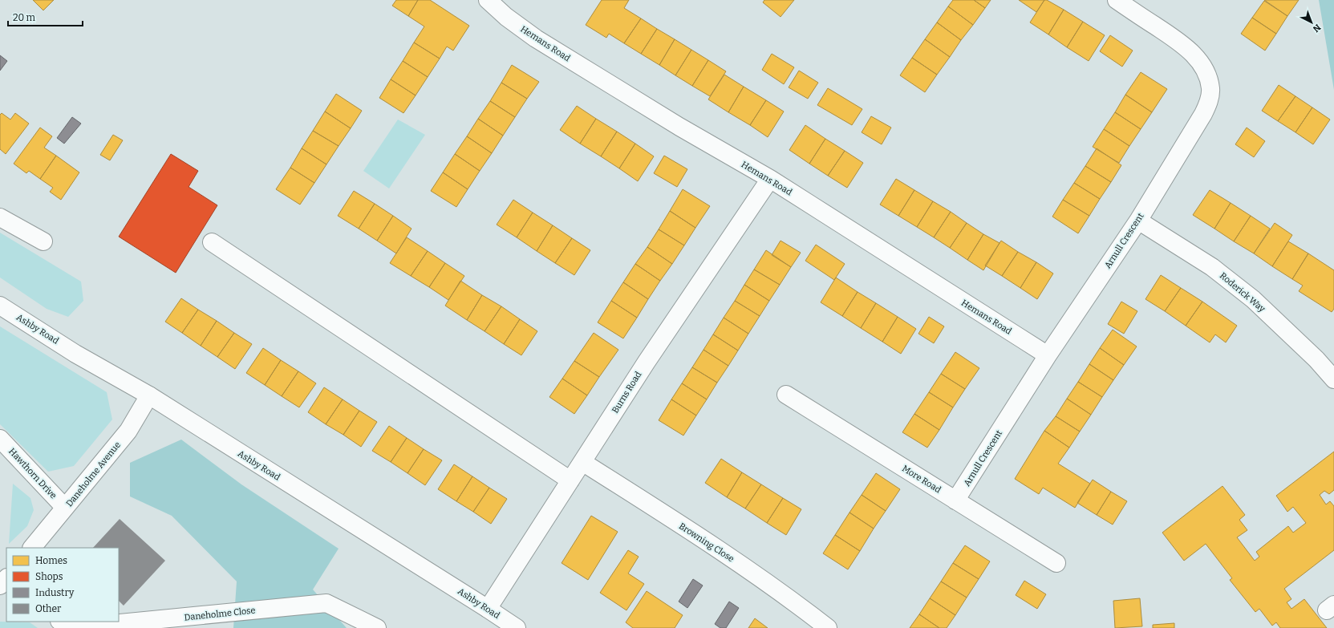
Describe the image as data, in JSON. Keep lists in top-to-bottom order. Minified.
{"streets":{"street":["Hemans Road","Arnull Crescent","Roderick Way","Ashby Road","Burns Road","Hawthorn Drive","Daneholme Avenue","More Road","Browning Close","Daneholme Close"]},"crossings":[["Hemans Road","Arnull Crescent"],["Hemans Road","Burns Road"],["Arnull Crescent","Roderick Way"],["Arnull Crescent","More Road"],["Ashby Road","Burns Road"],["Ashby Road","Daneholme Avenue"],["Burns Road","Browning Close"],["Hawthorn Drive","Daneholme Avenue"]],"legend":["Homes","Shops","Industry","Other"],"scale_bar":"20 m","north":"bottom right"}
